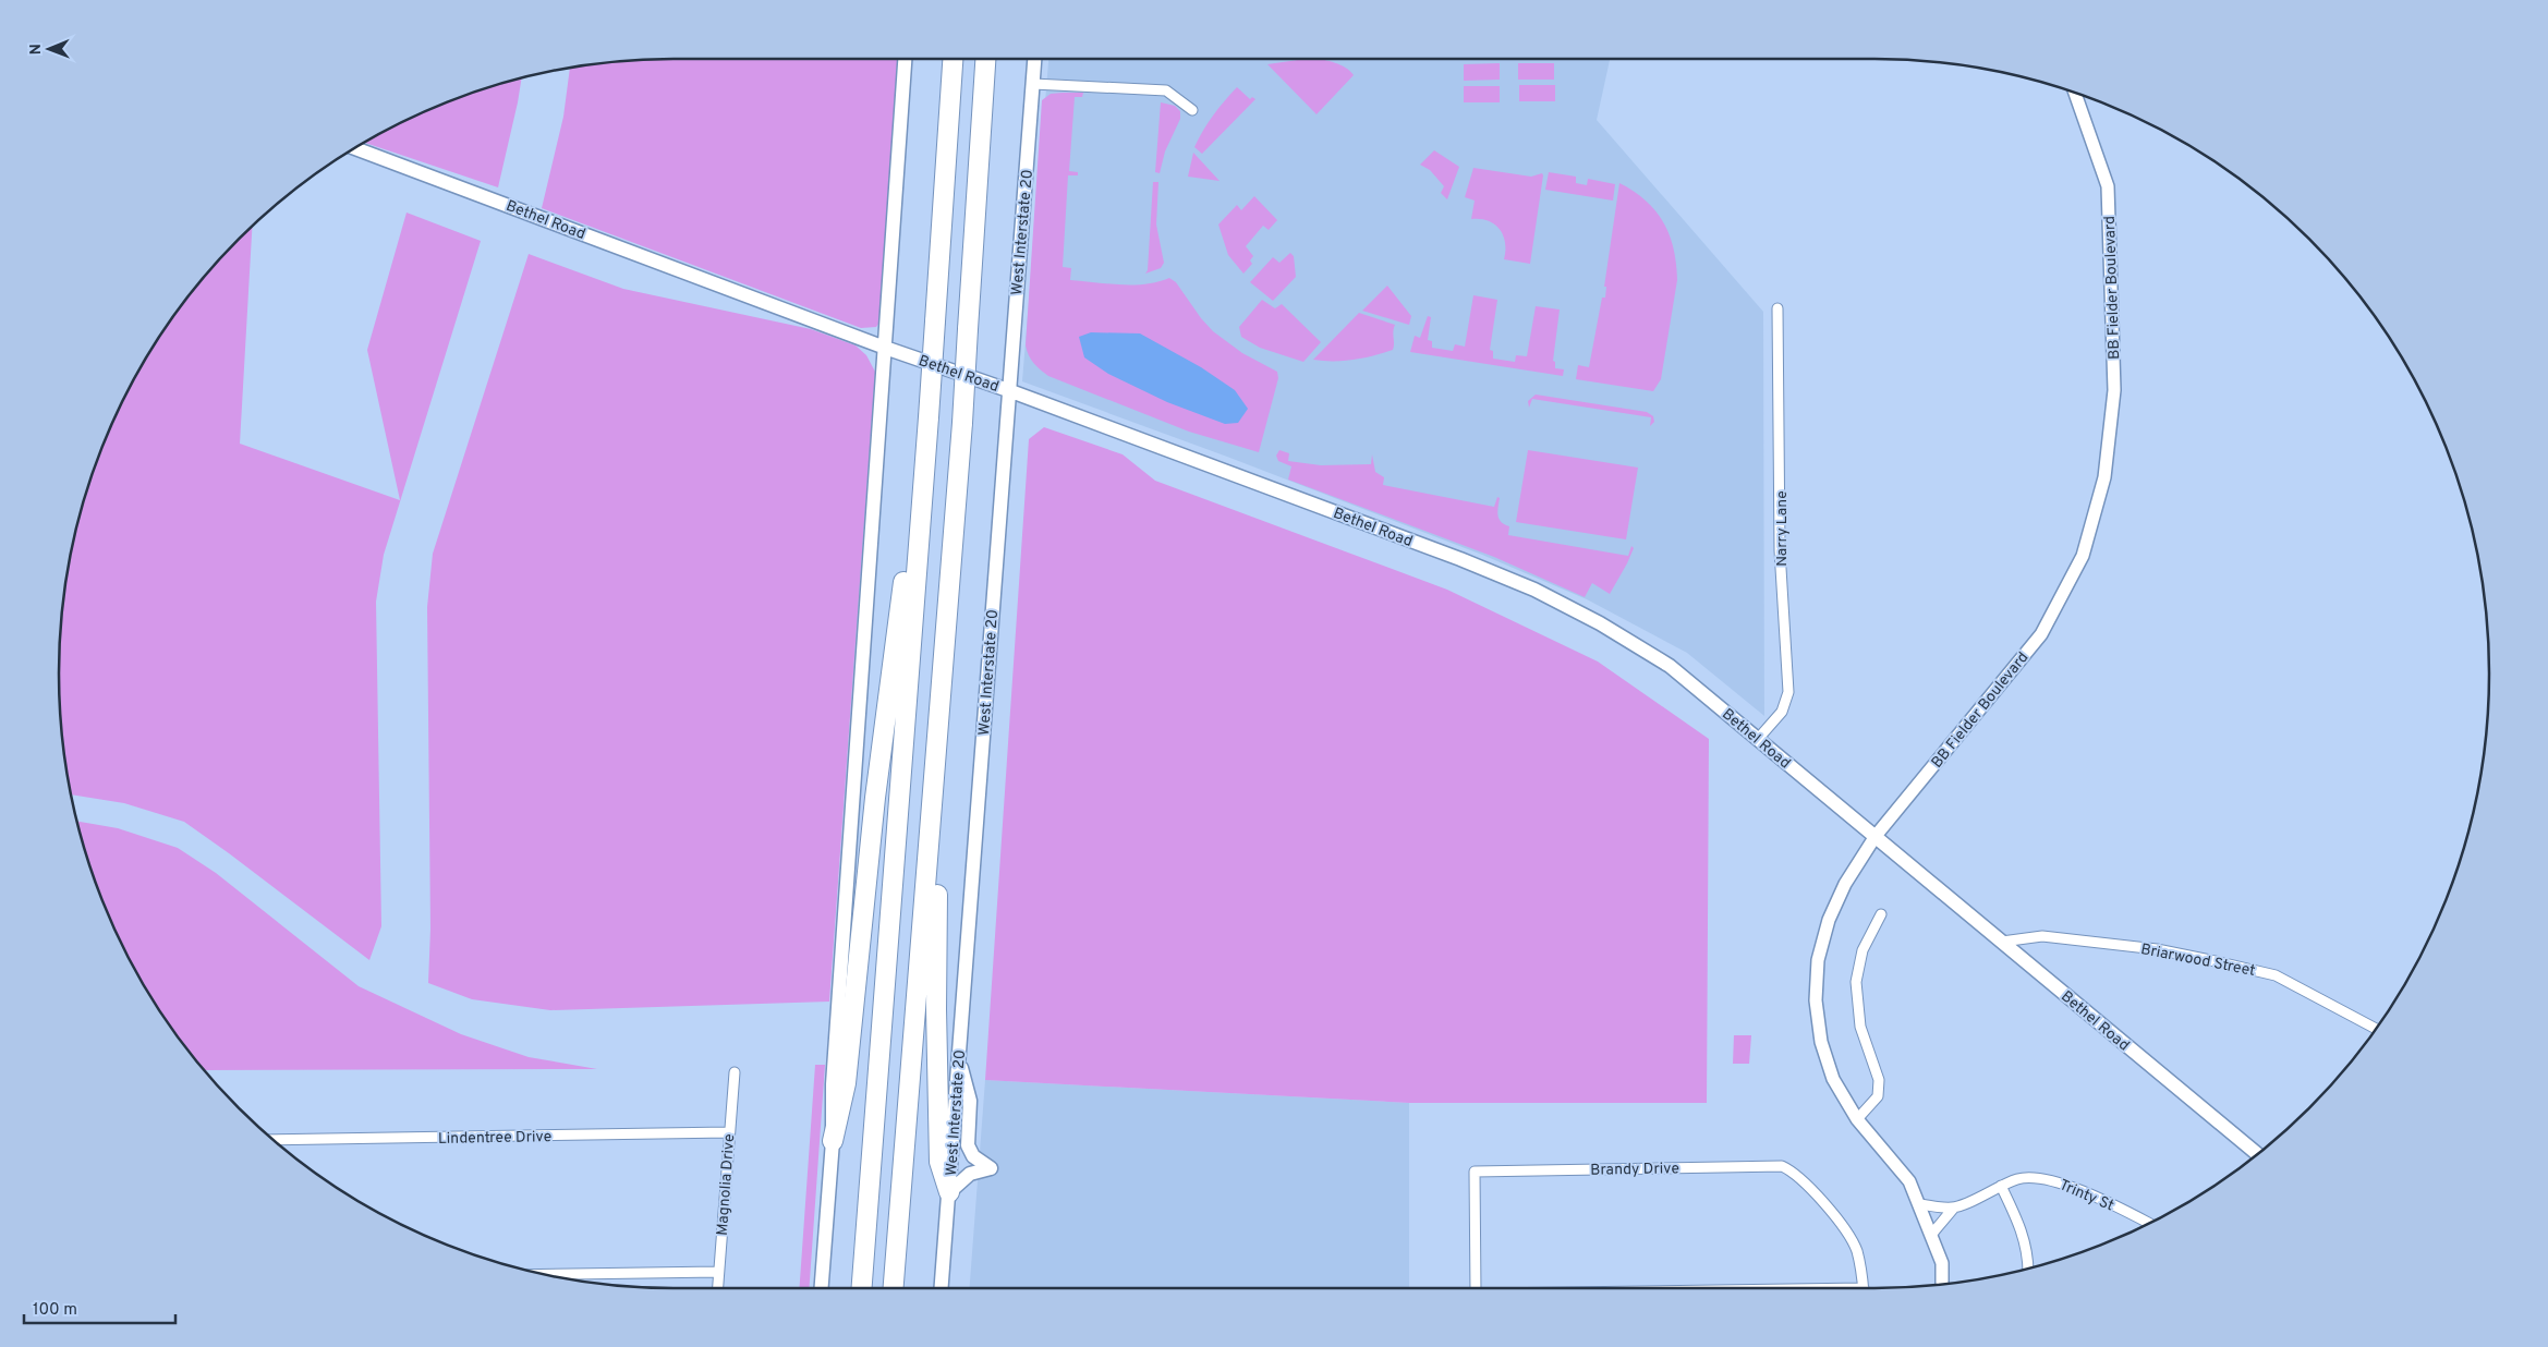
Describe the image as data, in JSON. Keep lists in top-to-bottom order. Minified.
{"streets":{"main road":["Bethel Road","West Interstate 20"],"street":["BB Fielder Boulevard","Narry Lane","Briarwood Street","Lindentree Drive","Brandy Drive","Magnolia Drive","Trinty St"]},"crossings":[["Bethel Road","West Interstate 20"],["Bethel Road","BB Fielder Boulevard"],["Bethel Road","Narry Lane"],["Bethel Road","Briarwood Street"],["BB Fielder Boulevard","Trinty St"],["Lindentree Drive","Magnolia Drive"]],"scale_bar":"100 m","north":"left"}
